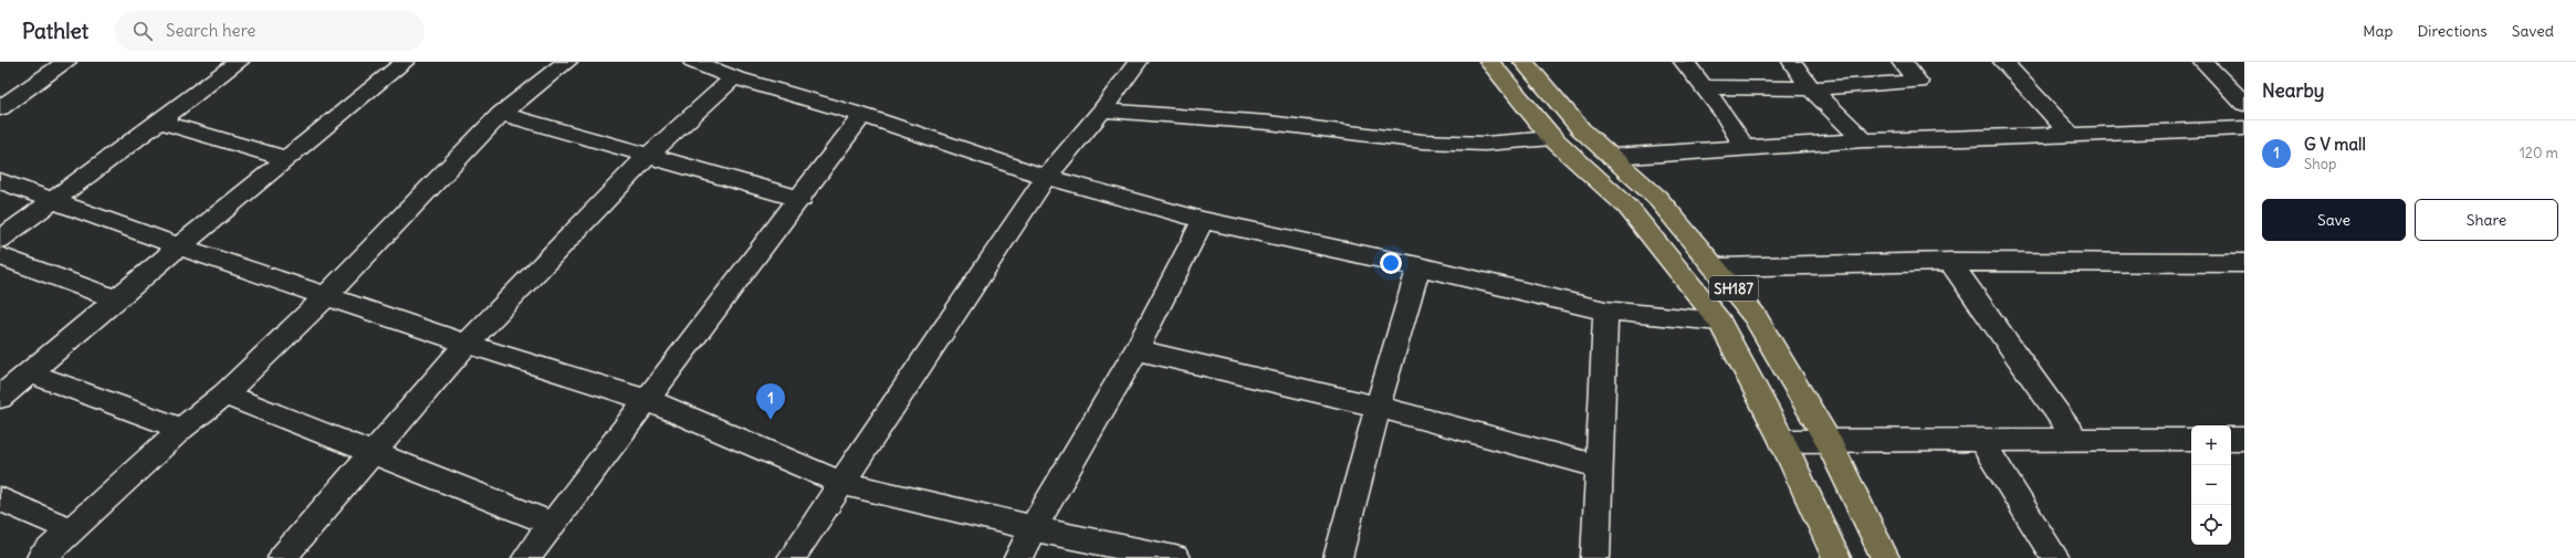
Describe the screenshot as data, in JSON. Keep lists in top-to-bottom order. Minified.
{"streets":{"main road":["SH187"]},"page":{"header":"Pathlet","search":"Search here","nav":["Map","Directions","Saved"],"heading":"Nearby","list":[{"mark":"1","name":"G V mall","note":"Shop","value":"120 m"}],"buttons":["Save","Share"],"pins":"1","map_buttons":["+","−"]}}
